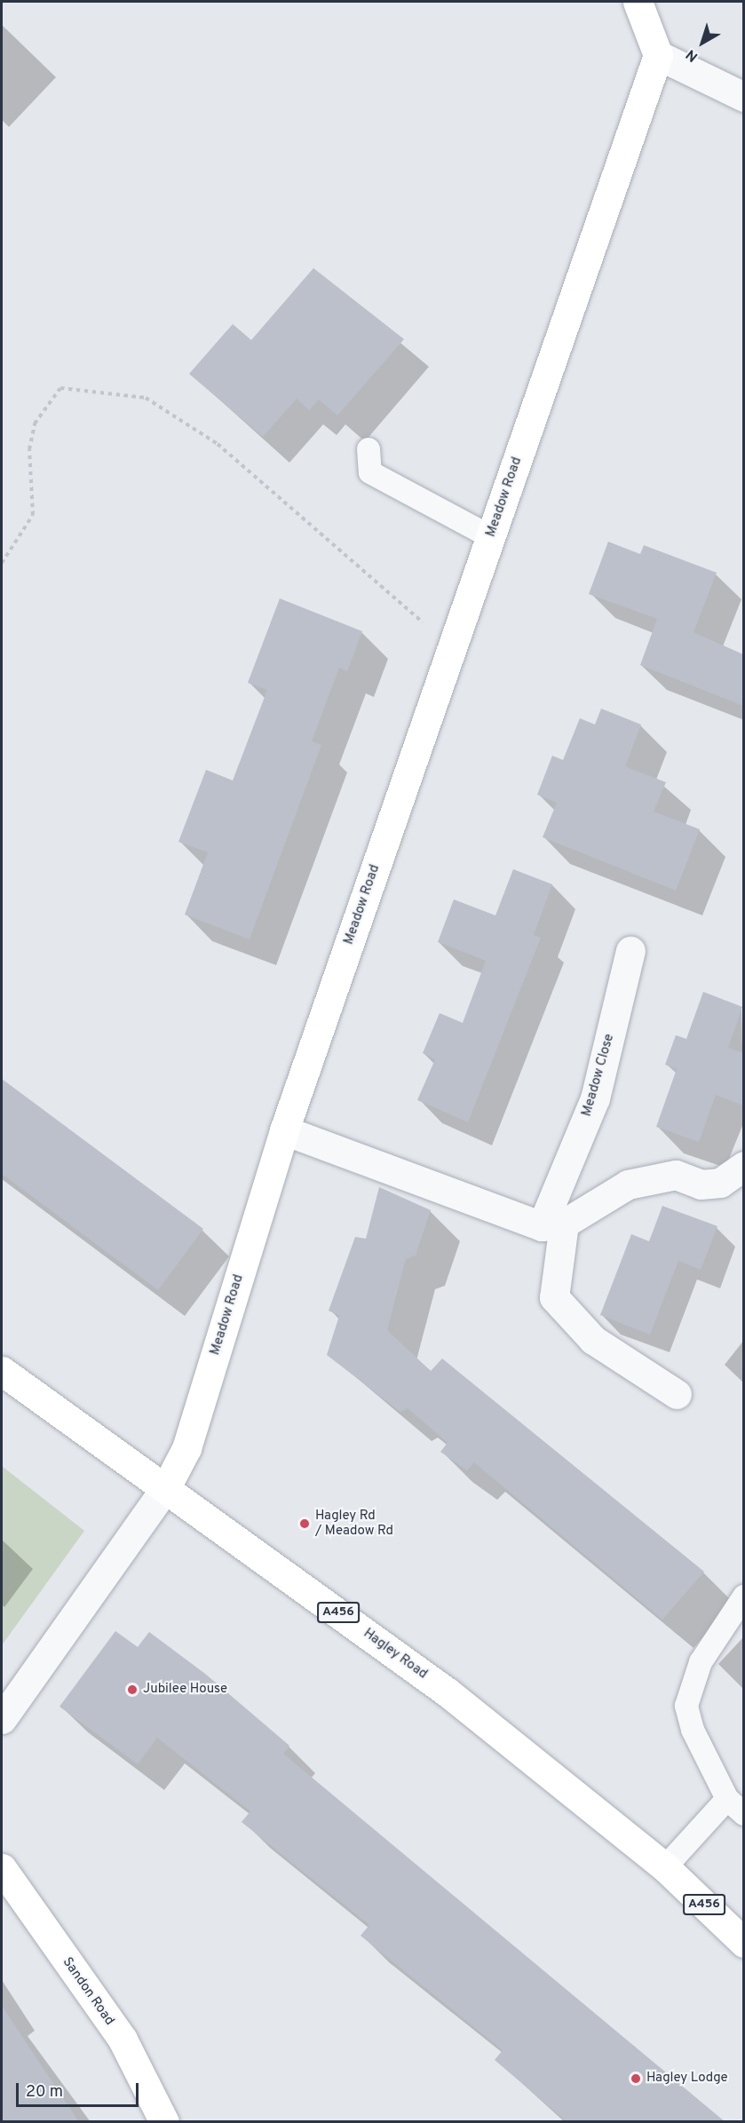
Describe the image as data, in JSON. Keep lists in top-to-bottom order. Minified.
{"streets":{"main road":["Meadow Road","A456","Hagley Road","Sandon Road"],"street":["Meadow Close"]},"crossings":[["Meadow Road","Hagley Road"]],"places":["Hagley Rd / Meadow Rd","Jubilee House","Hagley Lodge"],"scale_bar":"20 m","north":"bottom left"}
